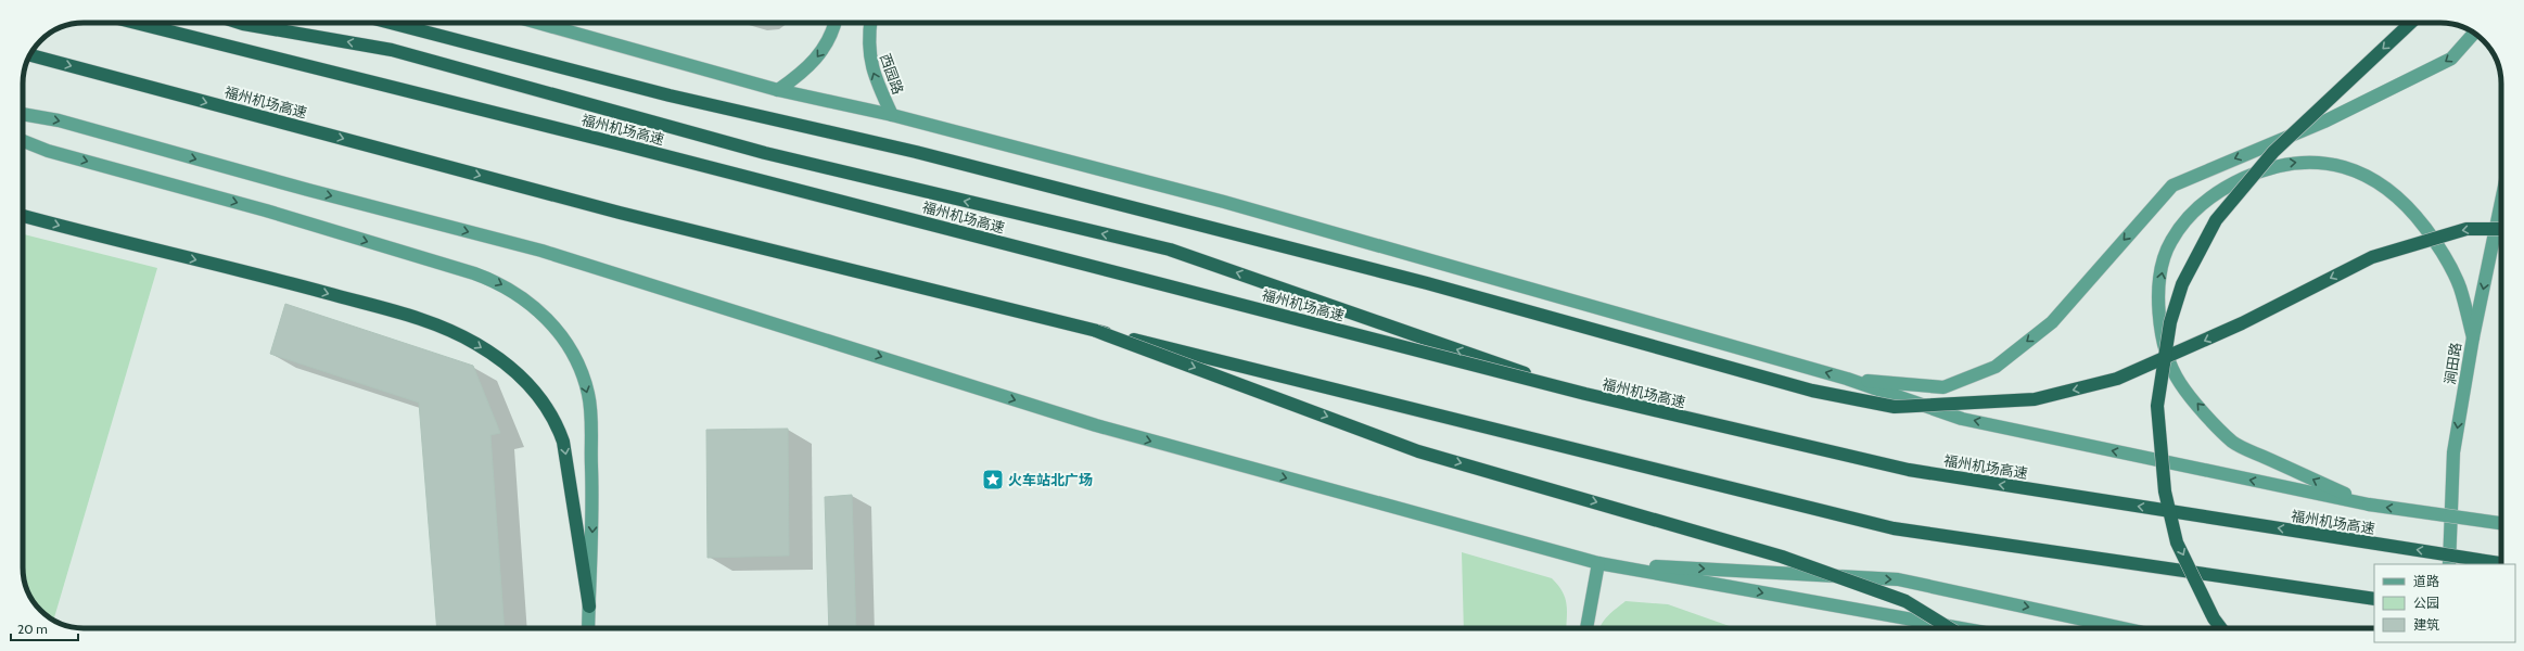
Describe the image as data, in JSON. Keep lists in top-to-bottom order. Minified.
{"streets":{"highway":["福州机场高速"],"main road":["西园路","涧田路"]},"one_way":["西园路","涧田路"],"places":{"place":["火车站北广场"]},"legend":["道路","公园","建筑"],"scale_bar":"20 m"}
